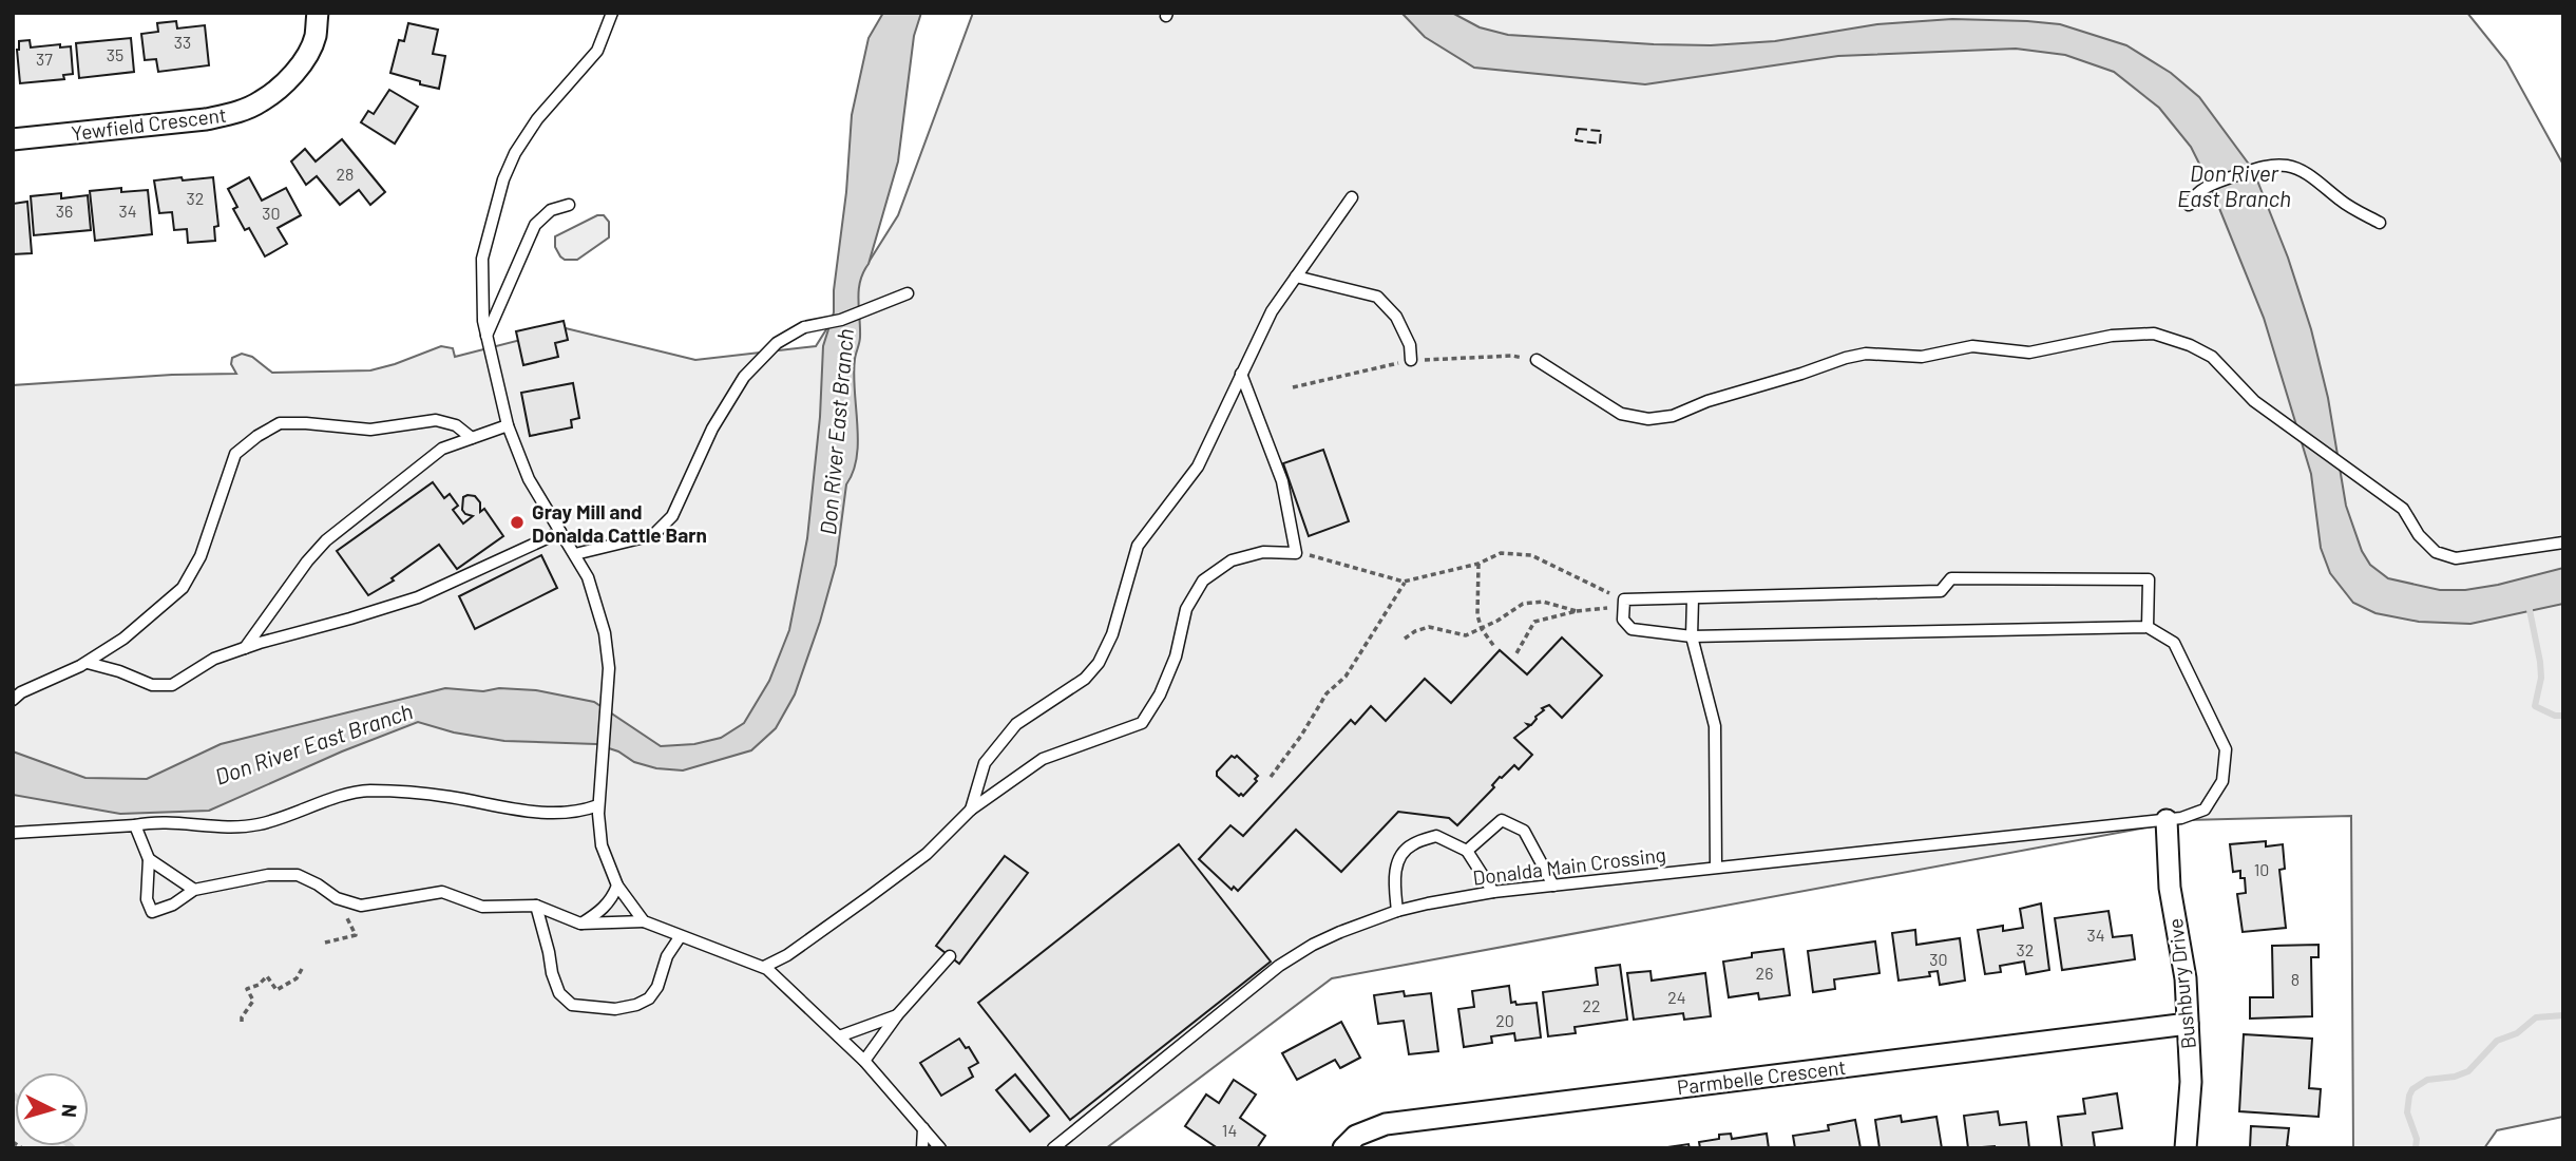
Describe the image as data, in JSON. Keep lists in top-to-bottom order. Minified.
{"streets":{"street":["Yewfield Crescent","Bushbury Drive","Parmbelle Crescent"],"lane":["Donalda Main Crossing"]},"crossings":[["Donalda Main Crossing","Bushbury Drive"],["Bushbury Drive","Parmbelle Crescent"]],"water":["Don River East Branch"],"places":["Gray Mill and Donalda Cattle Barn"],"house_numbers":["33","35","37","28","32","36","34","30","10","34","32","30","26","8","24","22","20","14"],"north":"right"}
